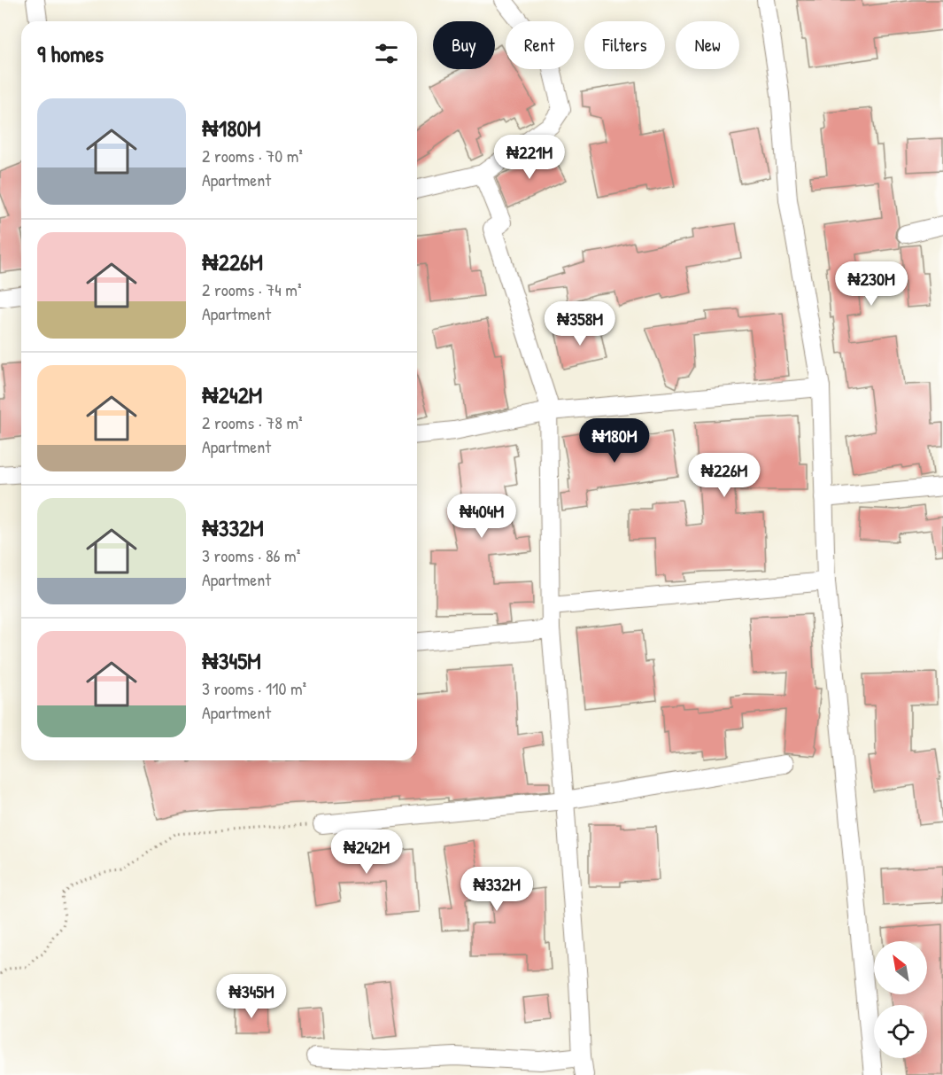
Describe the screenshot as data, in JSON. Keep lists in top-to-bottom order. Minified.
{"north":"top left","page":{"chip":["Buy","Rent","Filters","New"],"heading":"9 homes","list":[{"name":"₦180M","note":"2 rooms · 70 m² · Apartment"},{"name":"₦226M","note":"2 rooms · 74 m² · Apartment"},{"name":"₦242M","note":"2 rooms · 78 m² · Apartment"},{"name":"₦332M","note":"3 rooms · 86 m² · Apartment"},{"name":"₦345M","note":"3 rooms · 110 m² · Apartment"}],"price":["₦221M","₦230M","₦358M","₦180M","₦226M","₦404M","₦242M","₦332M","₦345M"]}}
